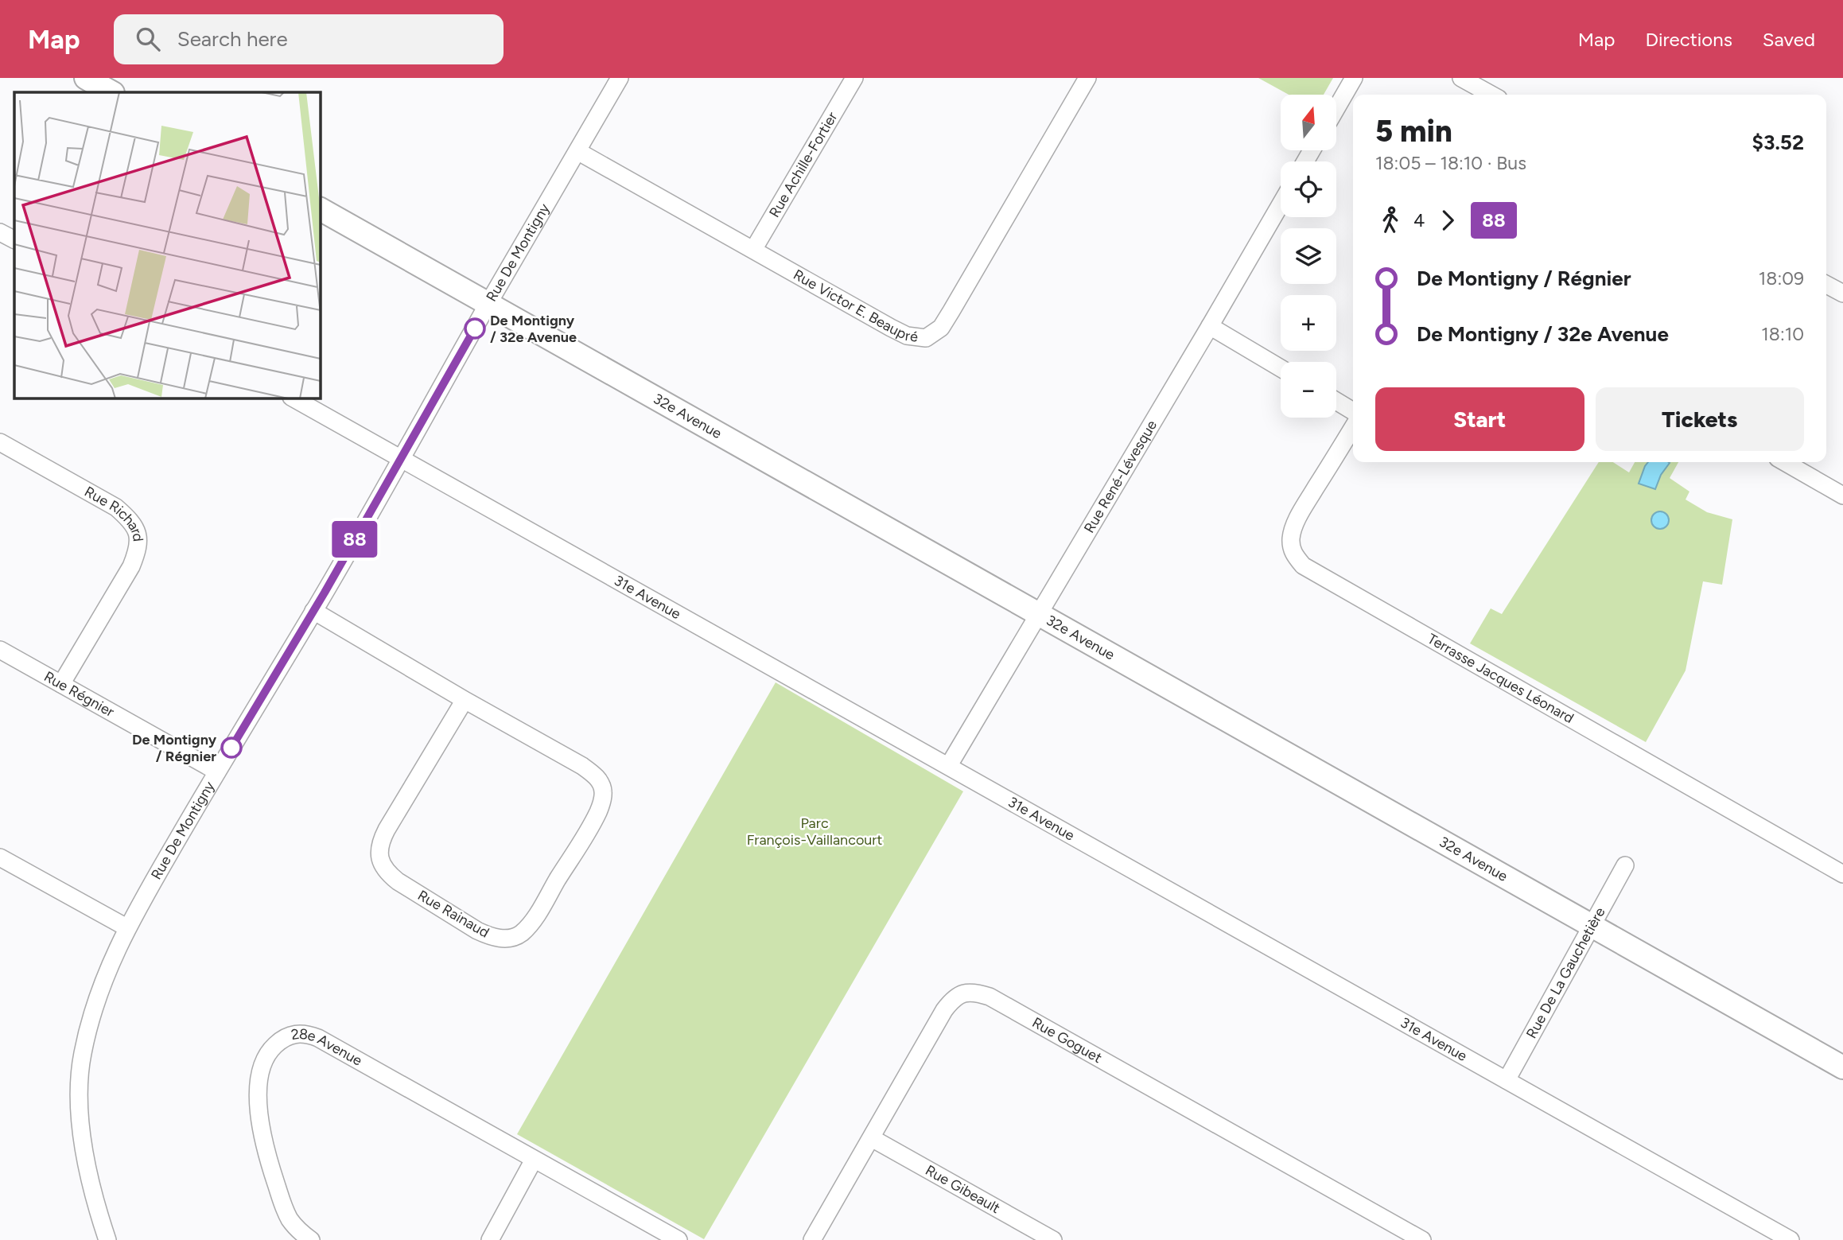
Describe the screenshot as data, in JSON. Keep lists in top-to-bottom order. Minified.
{"streets":{"street":["Rue Achille-Fortier","Rue De Montigny","Rue Victor E. Beaupré","32e Avenue","Rue René-Lévesque","Rue Richard","31e Avenue","Terrasse Jacques Léonard","Rue Régnier","Rue Rainaud","Rue De La Gauchetière","Rue Goguet","28e Avenue","Rue Gibeault"]},"crossings":[["Rue Achille-Fortier","Rue Victor E. Beaupré"],["Rue De Montigny","Rue Victor E. Beaupré"],["Rue De Montigny","32e Avenue"],["Rue De Montigny","31e Avenue"],["Rue De Montigny","Rue Régnier"],["Rue De Montigny","Rue Rainaud"],["32e Avenue","Rue René-Lévesque"],["32e Avenue","Rue De La Gauchetière"],["Rue René-Lévesque","31e Avenue"],["Rue Richard","Rue Régnier"],["31e Avenue","Rue De La Gauchetière"],["Rue Goguet","Rue Gibeault"]],"parks":["Parc François-Vaillancourt"],"places":["De Montigny / 32e Avenue","De Montigny / Régnier"],"lines":["bus line 88"],"north":"top","page":{"header":"Map","search":"Search here","nav":["Map","Directions","Saved"],"on_map":"88","map_buttons":["+","−"],"heading":["5 min","18:05 – 18:10 · Bus","$3.52"],"legs":["4","88"],"list":[{"name":"De Montigny / Régnier","value":"18:09"},{"name":"De Montigny / 32e Avenue","value":"18:10"}],"buttons":["Start","Tickets"]}}
